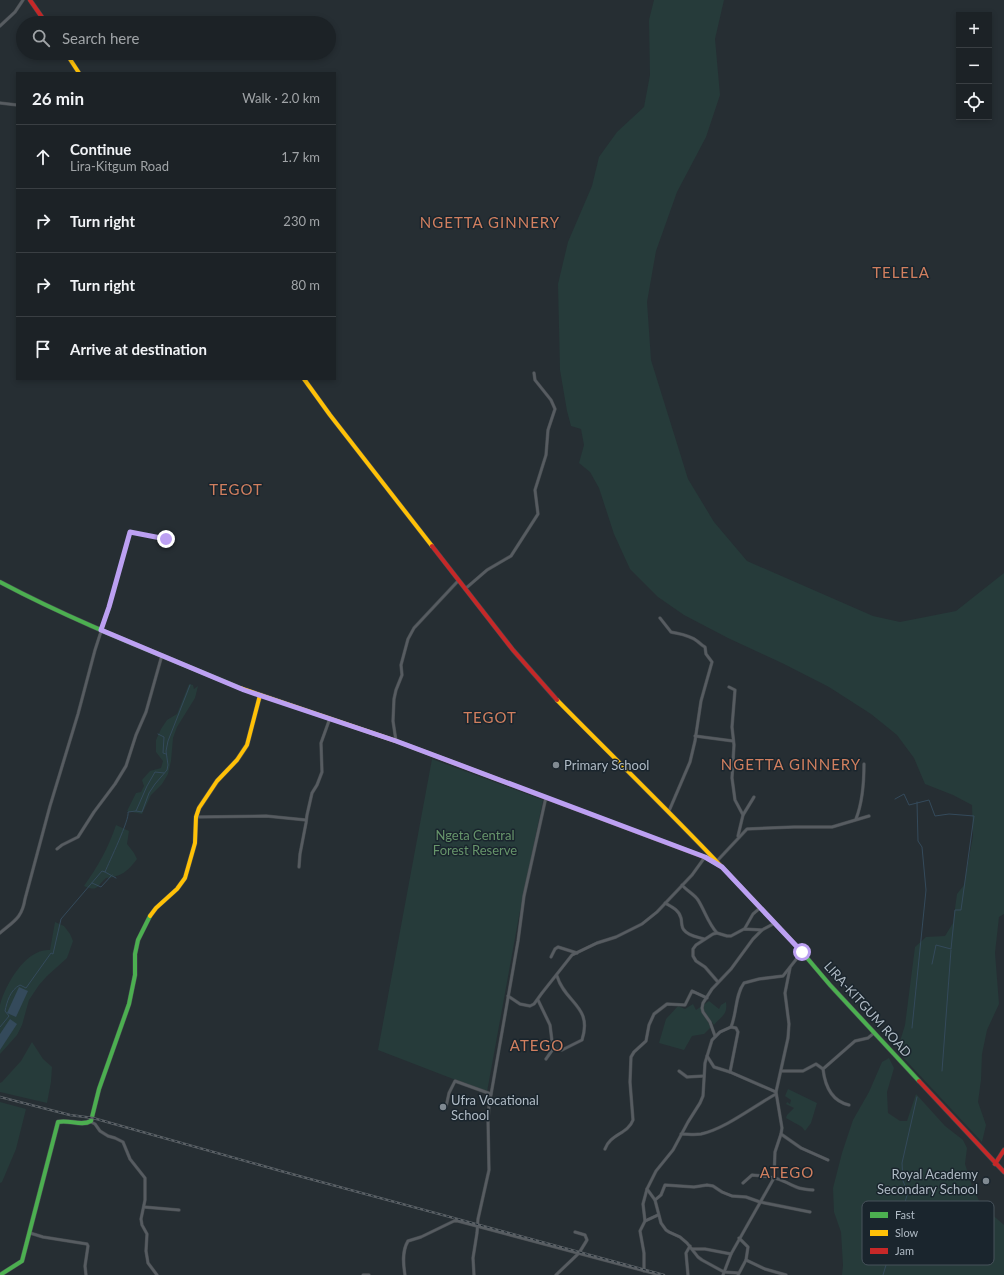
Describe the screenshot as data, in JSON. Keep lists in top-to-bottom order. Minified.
{"streets":{"main road":["LIRA-KITGUM ROAD"]},"districts":["NGETTA GINNERY","TELELA","TEGOT","TEGOT","NGETTA GINNERY","ATEGO","ATEGO"],"parks":["Ngeta Central Forest Reserve"],"places":["Primary School","Ufra Vocational School","Royal Academy Secondary School"],"legend":["Fast","Slow","Jam"],"page":{"map_buttons":["+","−"],"search":"Search here","heading":["26 min","Walk · 2.0 km"],"list":[["Continue","Lira-Kitgum Road","1.7 km"],["Turn right","230 m"],["Turn right","80 m"],"Arrive at destination"]}}
